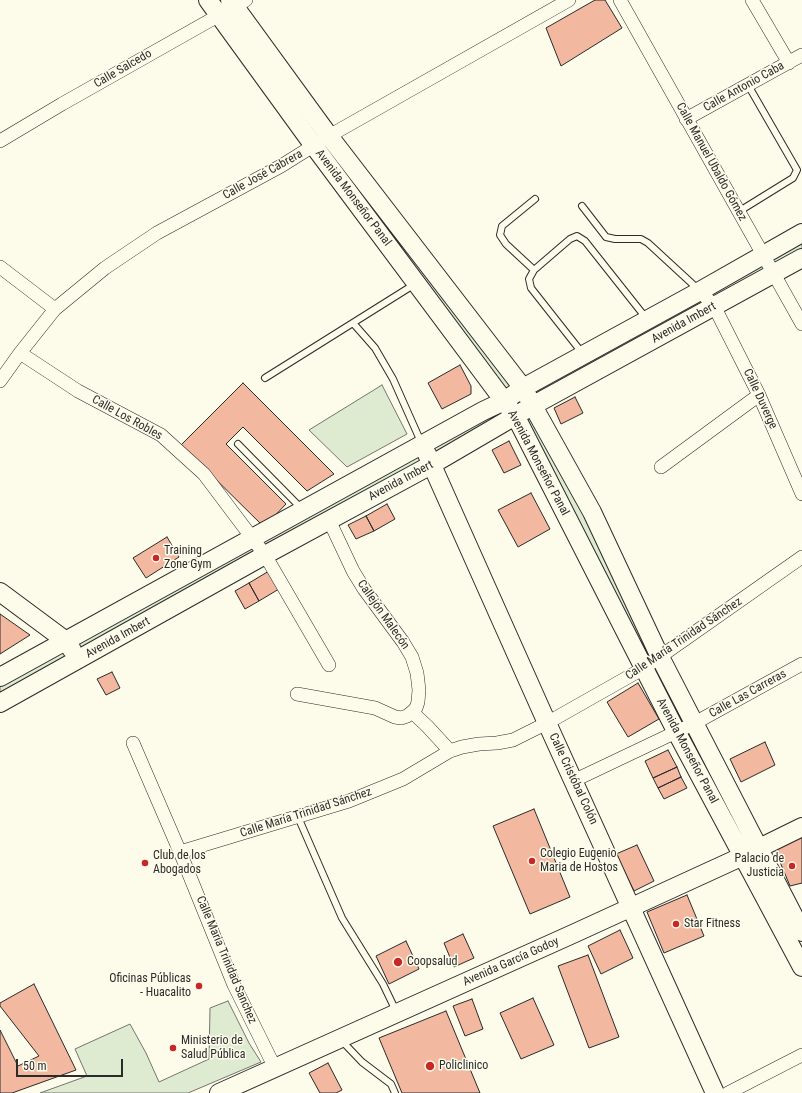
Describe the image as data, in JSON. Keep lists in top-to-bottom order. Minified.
{"streets":{"main road":["Avenida Monseñor Panal","Avenida Imbert","Calle Cristóbal Colón","Avenida García Godoy"],"street":["Calle Salcedo","Calle Antonio Caba","Calle Manuel Ubaldo Gómez","Calle José Cabrera","Calle Duverge","Calle Los Robles","Callejón Malecón","Calle María Trinidad Sánchez","Calle Las Carreras","Calle Maria Trinidad Sanchez"]},"crossings":[["Calle Salcedo","Avenida Monseñor Panal"],["Calle Antonio Caba","Calle Manuel Ubaldo Gómez"],["Calle Manuel Ubaldo Gómez","Avenida Imbert"],["Calle José Cabrera","Avenida Monseñor Panal"],["Calle José Cabrera","Calle Los Robles"],["Avenida Monseñor Panal","Avenida Imbert"],["Avenida Monseñor Panal","Calle María Trinidad Sánchez"],["Avenida Monseñor Panal","Calle Las Carreras"],["Avenida Monseñor Panal","Avenida García Godoy"],["Avenida Imbert","Calle Duverge"],["Avenida Imbert","Calle Los Robles"],["Avenida Imbert","Callejón Malecón"],["Avenida Imbert","Calle Cristóbal Colón"],["Calle María Trinidad Sánchez","Calle Cristóbal Colón"],["Calle María Trinidad Sánchez","Calle Maria Trinidad Sanchez"],["Calle Las Carreras","Calle Cristóbal Colón"],["Calle Cristóbal Colón","Avenida García Godoy"],["Calle Maria Trinidad Sanchez","Avenida García Godoy"]],"places":["Training Zone Gym","Colegio Eugenio Maria de Hostos","Club de los Abogados","Palacio de Justicia","Star Fitness","Coopsalud","Oficinas Públicas - Huacalito","Ministerio de Salud Pública","Policlinico"],"scale_bar":"50 m"}
